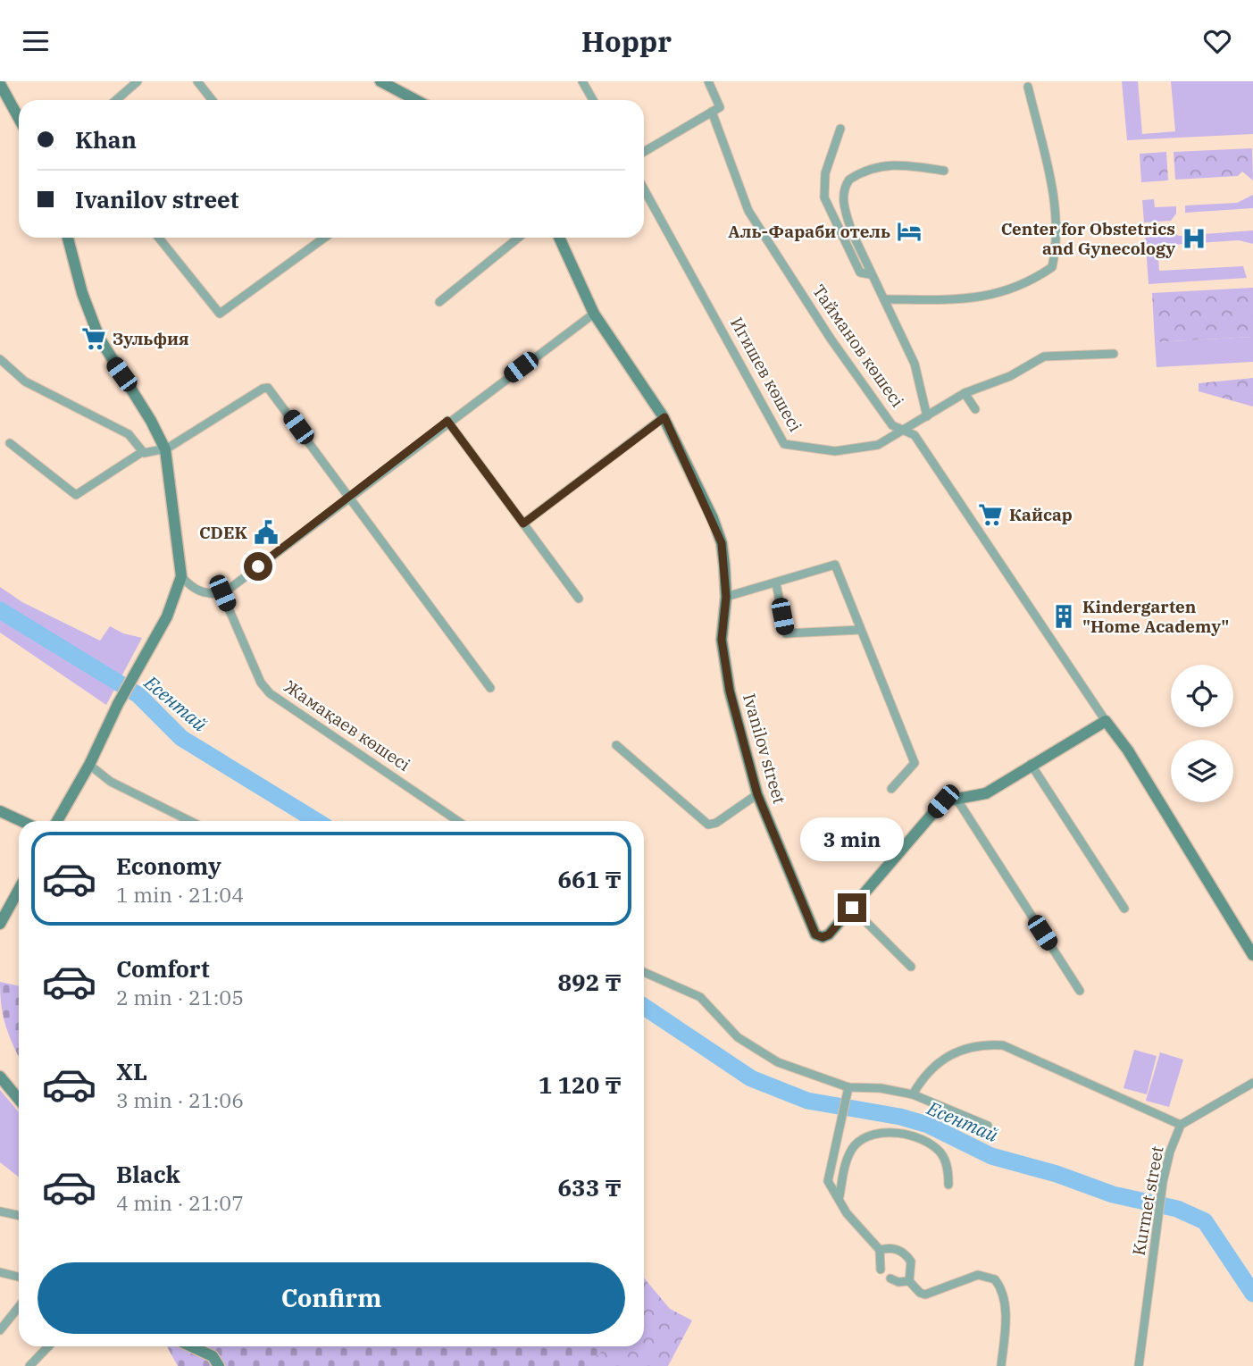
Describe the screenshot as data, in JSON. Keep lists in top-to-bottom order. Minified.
{"streets":{"street":["Тайманов көшесі","Игишев көшесі","Жамақаев көшесі","Ivanilov street","Kurmet street"]},"crossings":[["Тайманов көшесі","Игишев көшесі"],["Тайманов көшесі","Ivanilov street"]],"water":["Есентай"],"places":{"hotel":["Аль-Фараби отель"],"hospital":["Center for Obstetrics and Gynecology"],"supermarket":["Зульфия","Кайсар"],"public building":["CDEK"],"building":["Kindergarten \"Home Academy\""]},"page":{"header":"Hoppr","banner":["Khan","Ivanilov street"],"bubble":"3 min","list":[{"name":"Economy","note":"1 min · 21:04","value":"661 ₸"},{"name":"Comfort","note":"2 min · 21:05","value":"892 ₸"},{"name":"XL","note":"3 min · 21:06","value":"1 120 ₸"},{"name":"Black","note":"4 min · 21:07","value":"633 ₸"}],"buttons":"Confirm"}}
